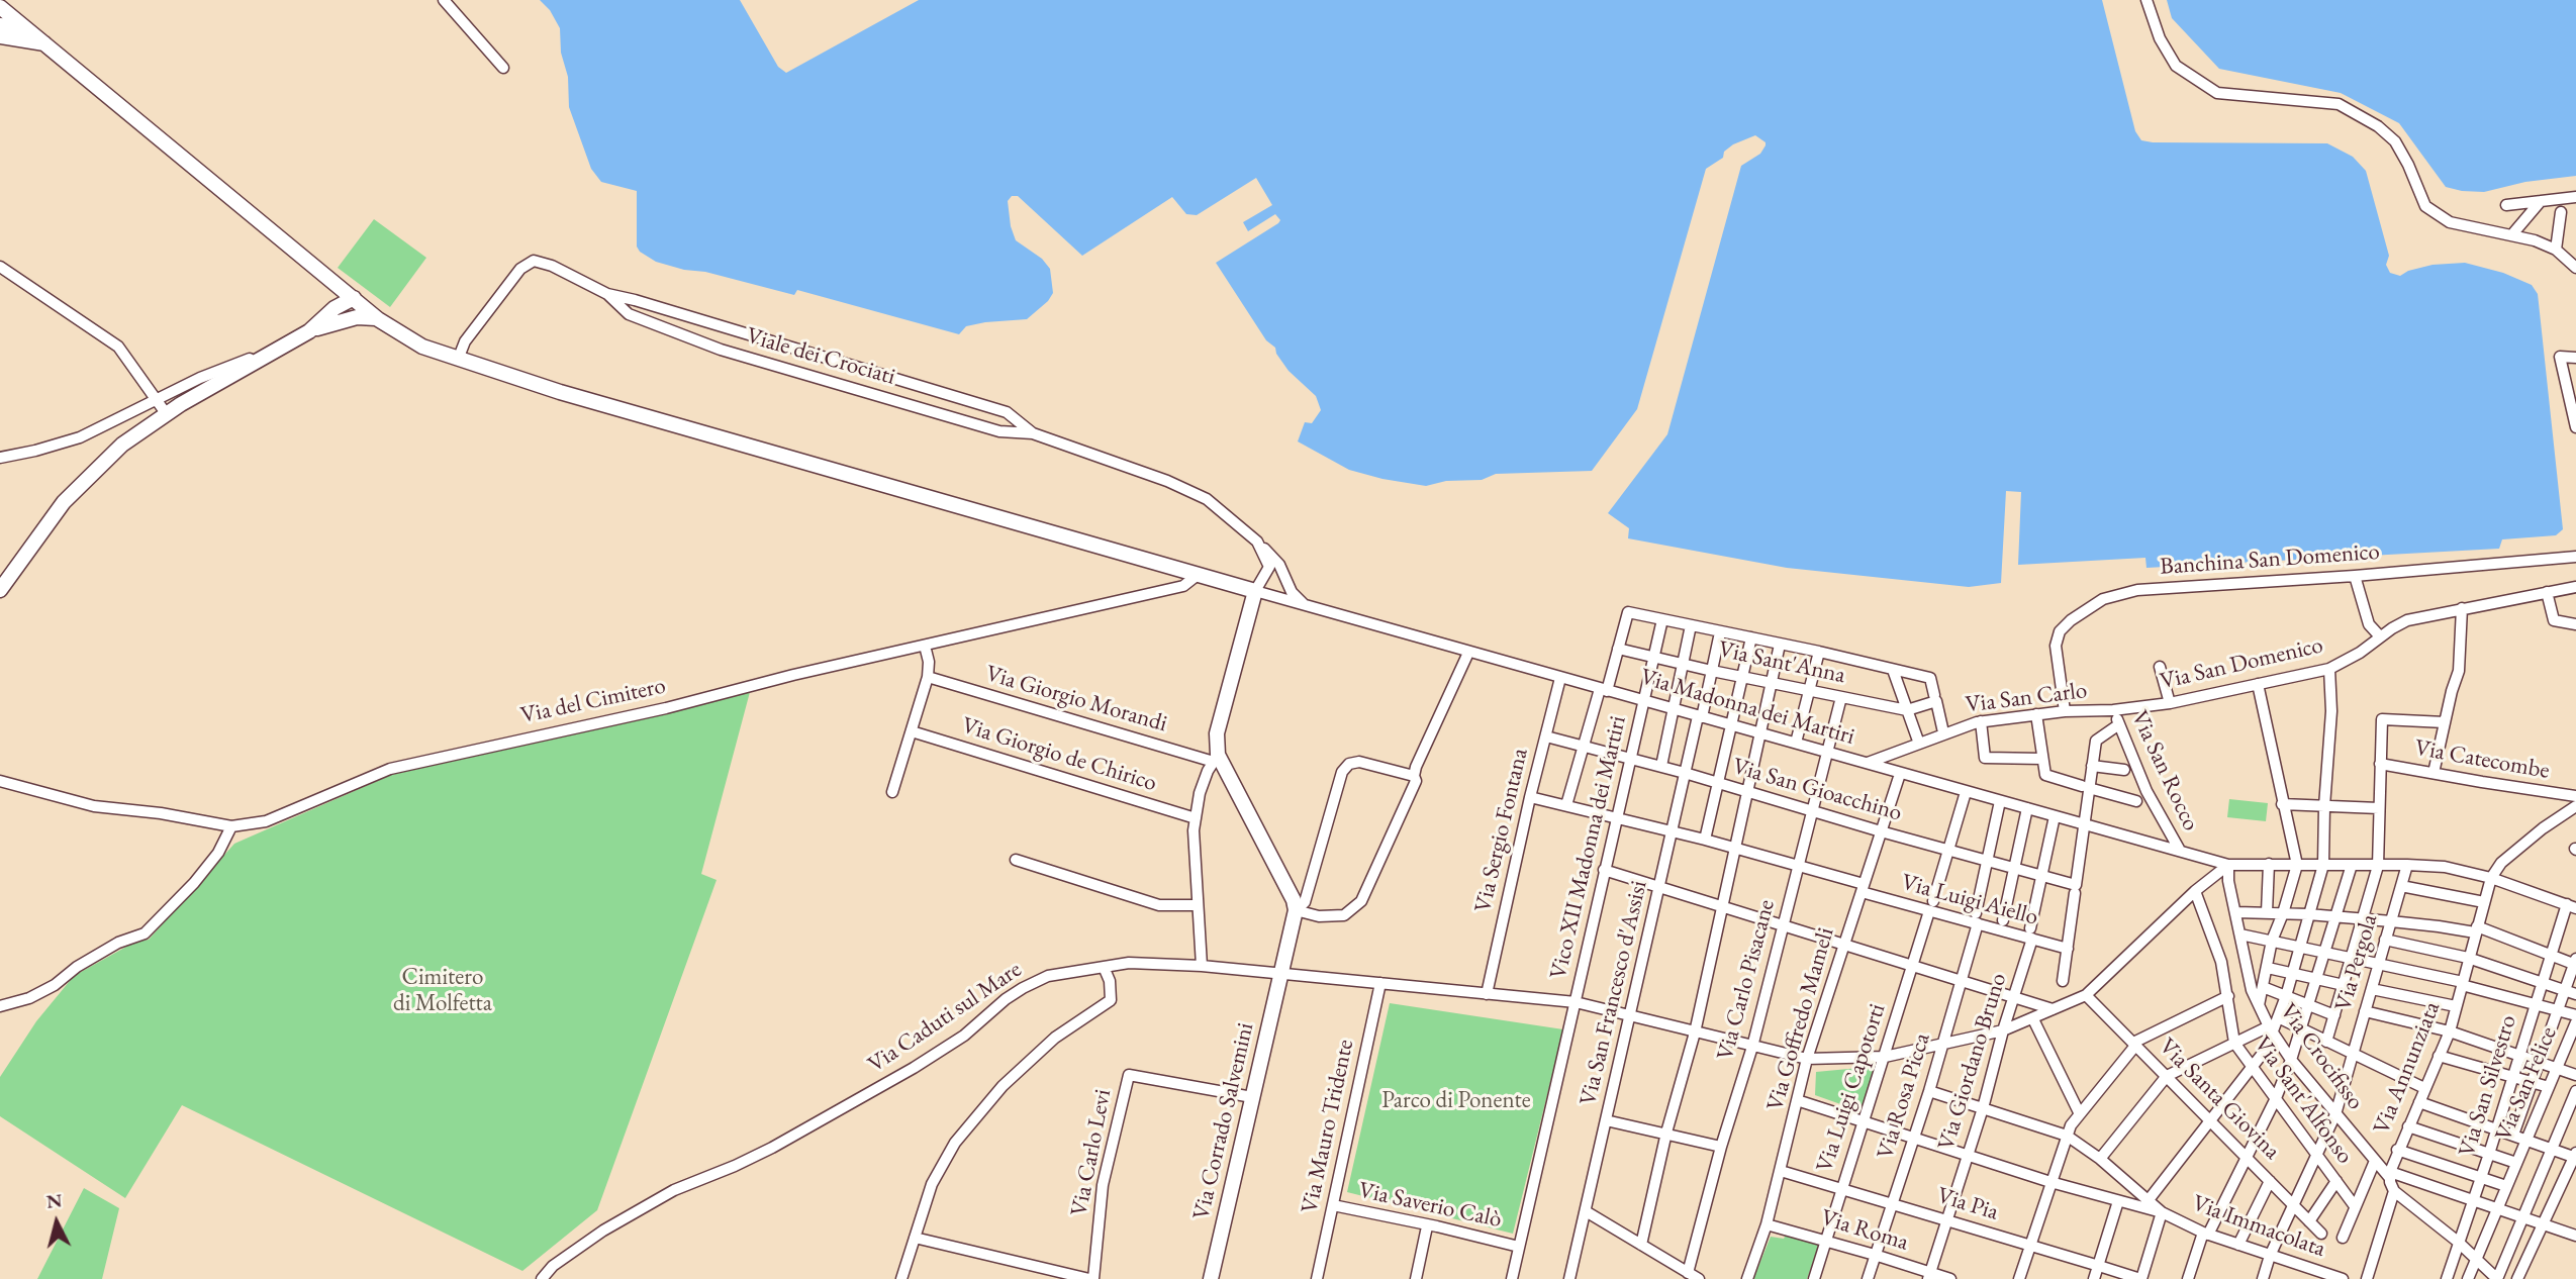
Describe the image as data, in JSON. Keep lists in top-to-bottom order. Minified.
{"streets":{"main road":["Via Corrado Salvemini"],"street":["Viale dei Crociati","Banchina San Domenico","Via Sant'Anna","Via San Domenico","Via San Carlo","Via Giorgio Morandi","Via del Cimitero","Via Madonna dei Martiri","Via Giorgio de Chirico","Via Catecombe","Via San Rocco","Via San Gioacchino","Via Sergio Fontana","Vico XII Madonna dei Martiri","Via Luigi Aiello","Via Pergola","Via Carlo Pisacane","Via San Francesco d'Assisi","Via Caduti sul Mare","Via Goffredo Mameli","Via Crocifisso","Via Giordano Bruno","Via Annunziata","Via San Felice","Via San Silvestro","Via Luigi Capotorti","Via Rosa Picca","Via Santa Giovina","Via Sant'Alfonso","Via Mauro Tridente","Via Carlo Levi","Via Pia","Via Saverio Calò","Via Immacolata","Via Roma"]},"crossings":[["Viale dei Crociati","Via Madonna dei Martiri"],["Banchina San Domenico","Via San Carlo"],["Via Sant'Anna","Vico XII Madonna dei Martiri"],["Via Sant'Anna","Via Carlo Pisacane"],["Via Sant'Anna","Via San Francesco d'Assisi"],["Via San Domenico","Via San Carlo"],["Via San Domenico","Via San Rocco"],["Via San Carlo","Via Madonna dei Martiri"],["Via San Carlo","Via San Rocco"],["Via Madonna dei Martiri","Via San Rocco"],["Via Madonna dei Martiri","Via Sergio Fontana"],["Via Madonna dei Martiri","Vico XII Madonna dei Martiri"],["Via Madonna dei Martiri","Via Pergola"],["Via Madonna dei Martiri","Via Carlo Pisacane"],["Via Madonna dei Martiri","Via San Francesco d'Assisi"],["Via Madonna dei Martiri","Via Goffredo Mameli"],["Via Madonna dei Martiri","Via Crocifisso"],["Via Madonna dei Martiri","Via Giordano Bruno"],["Via Madonna dei Martiri","Via Annunziata"],["Via Madonna dei Martiri","Via San Silvestro"],["Via Madonna dei Martiri","Via Luigi Capotorti"],["Via Madonna dei Martiri","Via Rosa Picca"],["Via San Gioacchino","Via Sergio Fontana"],["Via San Gioacchino","Vico XII Madonna dei Martiri"],["Via San Gioacchino","Via Carlo Pisacane"],["Via San Gioacchino","Via San Francesco d'Assisi"],["Via San Gioacchino","Via Goffredo Mameli"],["Via San Gioacchino","Via Giordano Bruno"],["Via San Gioacchino","Via Luigi Capotorti"],["Via San Gioacchino","Via Rosa Picca"],["Via Sergio Fontana","Via Luigi Aiello"],["Via Sergio Fontana","Via Caduti sul Mare"],["Vico XII Madonna dei Martiri","Via Luigi Aiello"],["Vico XII Madonna dei Martiri","Via Caduti sul Mare"],["Vico XII Madonna dei Martiri","Via Saverio Calò"],["Via Luigi Aiello","Via Carlo Pisacane"],["Via Luigi Aiello","Via San Francesco d'Assisi"],["Via Luigi Aiello","Via Goffredo Mameli"],["Via Luigi Aiello","Via Giordano Bruno"],["Via Luigi Aiello","Via Luigi Capotorti"],["Via Luigi Aiello","Via Rosa Picca"],["Via Pergola","Via Crocifisso"],["Via Pergola","Via Santa Giovina"],["Via Pergola","Via Sant'Alfonso"],["Via Pergola","Via Immacolata"],["Via Carlo Pisacane","Via Caduti sul Mare"],["Via San Francesco d'Assisi","Via Caduti sul Mare"],["Via Caduti sul Mare","Via Goffredo Mameli"],["Via Caduti sul Mare","Via Giordano Bruno"],["Via Caduti sul Mare","Via Luigi Capotorti"],["Via Caduti sul Mare","Via Rosa Picca"],["Via Caduti sul Mare","Via Santa Giovina"],["Via Caduti sul Mare","Via Corrado Salvemini"],["Via Caduti sul Mare","Via Mauro Tridente"],["Via Goffredo Mameli","Via Pia"],["Via Goffredo Mameli","Via Immacolata"],["Via Goffredo Mameli","Via Roma"],["Via Crocifisso","Via Annunziata"],["Via Giordano Bruno","Via Pia"],["Via Giordano Bruno","Via Immacolata"],["Via Giordano Bruno","Via Roma"],["Via Luigi Capotorti","Via Pia"],["Via Luigi Capotorti","Via Immacolata"],["Via Luigi Capotorti","Via Roma"],["Via Rosa Picca","Via Pia"],["Via Rosa Picca","Via Immacolata"],["Via Rosa Picca","Via Roma"],["Via Corrado Salvemini","Via Carlo Levi"],["Via Mauro Tridente","Via Saverio Calò"]],"parks":["Cimitero di Molfetta","Parco di Ponente"],"north":"top"}
